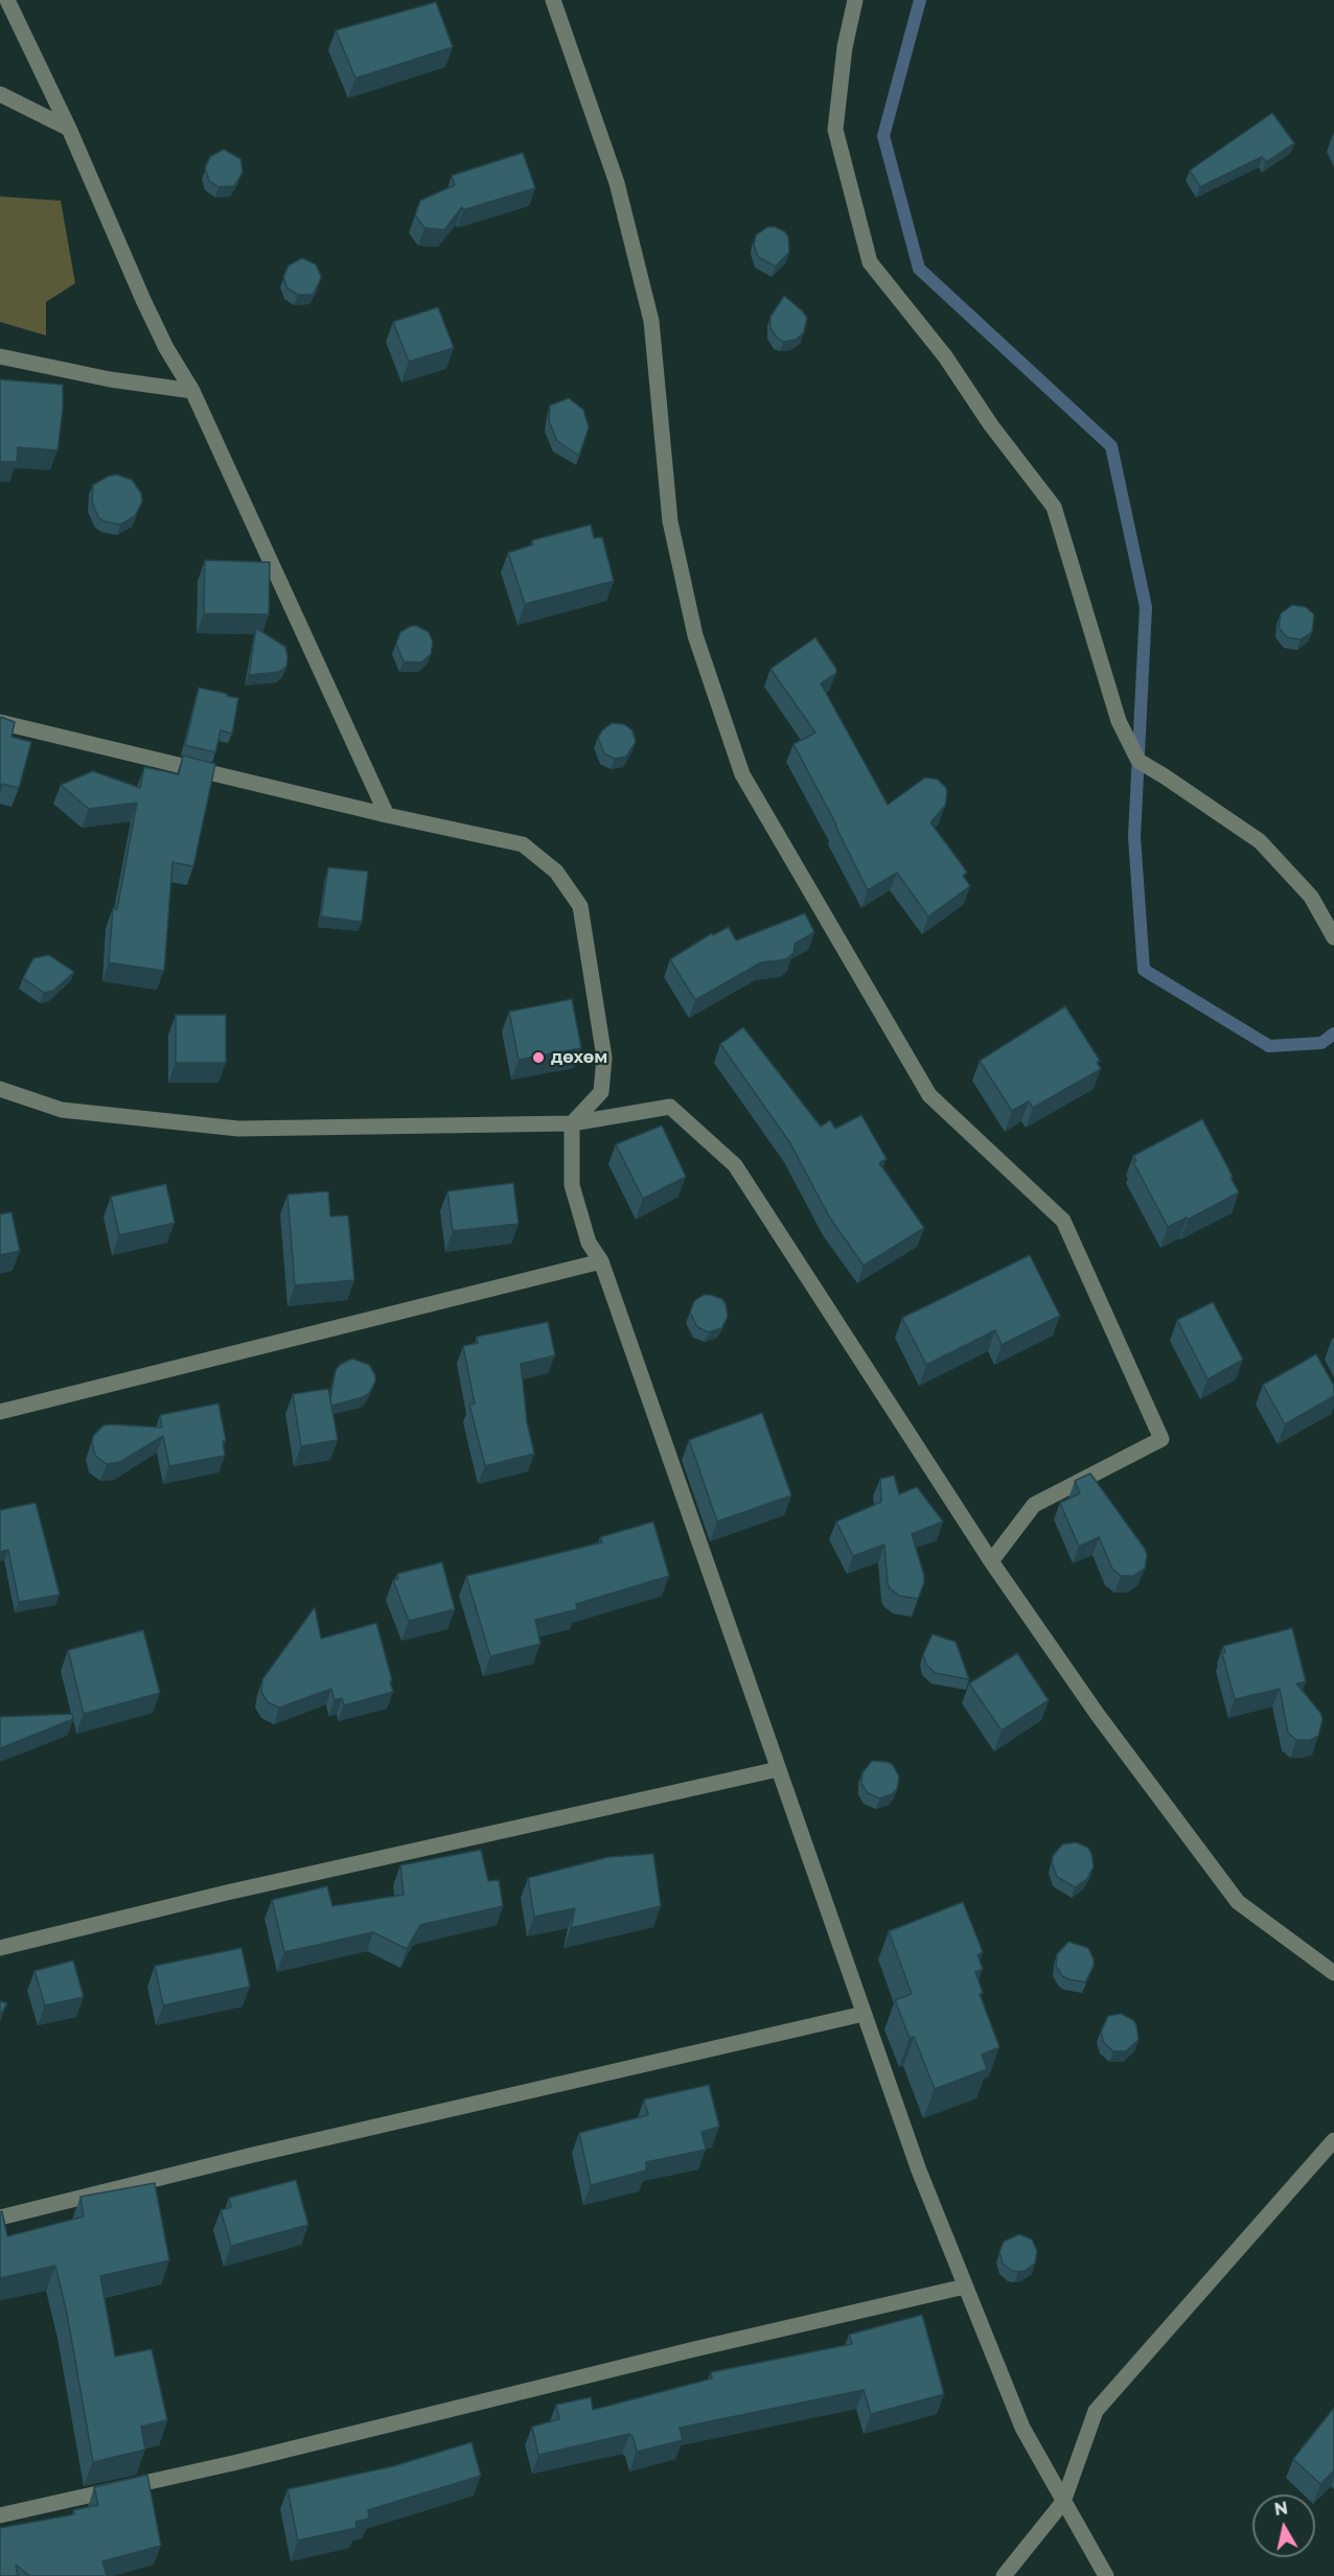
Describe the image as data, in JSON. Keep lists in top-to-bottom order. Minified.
{"places":["дөхөм"],"north":"top"}
